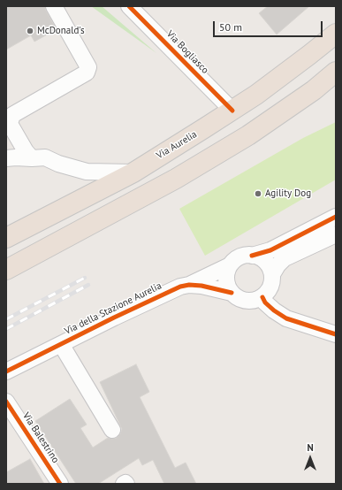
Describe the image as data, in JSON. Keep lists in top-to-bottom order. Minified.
{"streets":{"highway":["Via Aurelia"],"street":["Via Bogliasco","Via della Stazione Aurelia","Via Balestrino"]},"crossings":[["Via Bogliasco","Via Aurelia"]],"places":["McDonald's","Agility Dog"],"scale_bar":"50 m","north":"top"}
